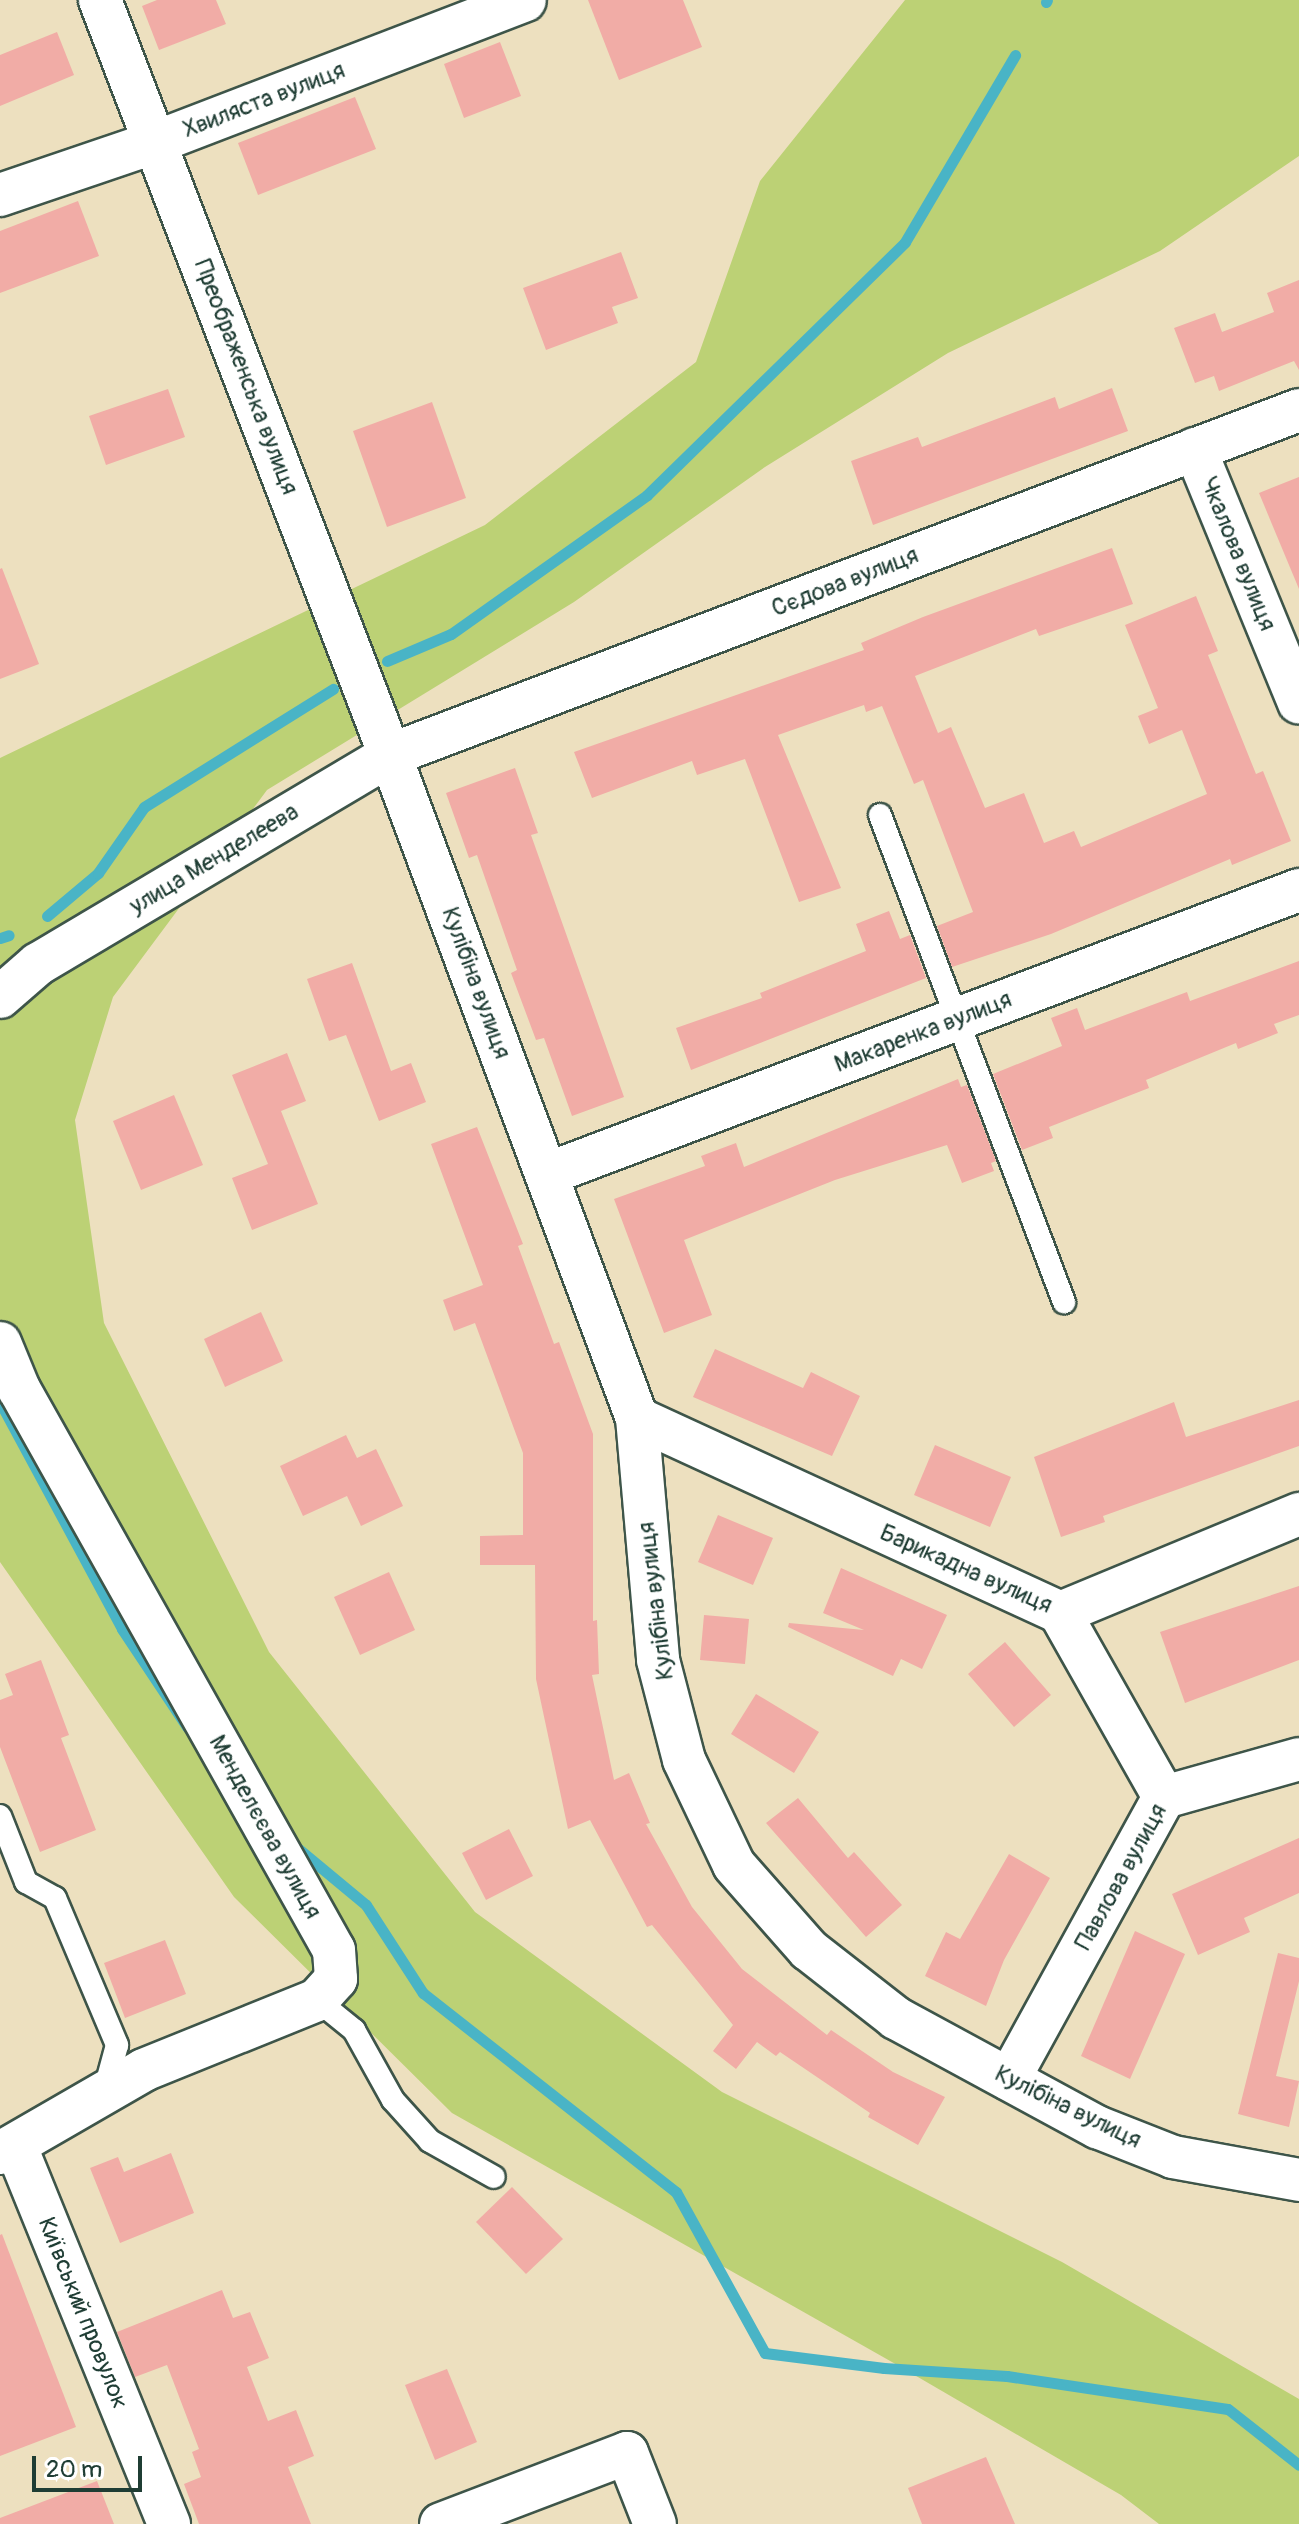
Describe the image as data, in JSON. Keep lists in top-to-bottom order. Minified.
{"streets":{"street":["Хвиляста вулиця","Преображенська вулиця","Чкалова вулиця","Сєдова вулиця","улица Менделеева","Кулібіна вулиця","Макаренка вулиця","Барикадна вулиця","Менделєєва вулиця","Павлова вулиця","Київський провулок"]},"crossings":[["Хвиляста вулиця","Преображенська вулиця"],["Преображенська вулиця","Сєдова вулиця"],["Преображенська вулиця","улица Менделеева"],["Преображенська вулиця","Кулібіна вулиця"],["Чкалова вулиця","Сєдова вулиця"],["Сєдова вулиця","улица Менделеева"],["Сєдова вулиця","Кулібіна вулиця"],["улица Менделеева","Кулібіна вулиця"],["Кулібіна вулиця","Макаренка вулиця"],["Кулібіна вулиця","Барикадна вулиця"],["Кулібіна вулиця","Павлова вулиця"]],"scale_bar":"20 m"}
